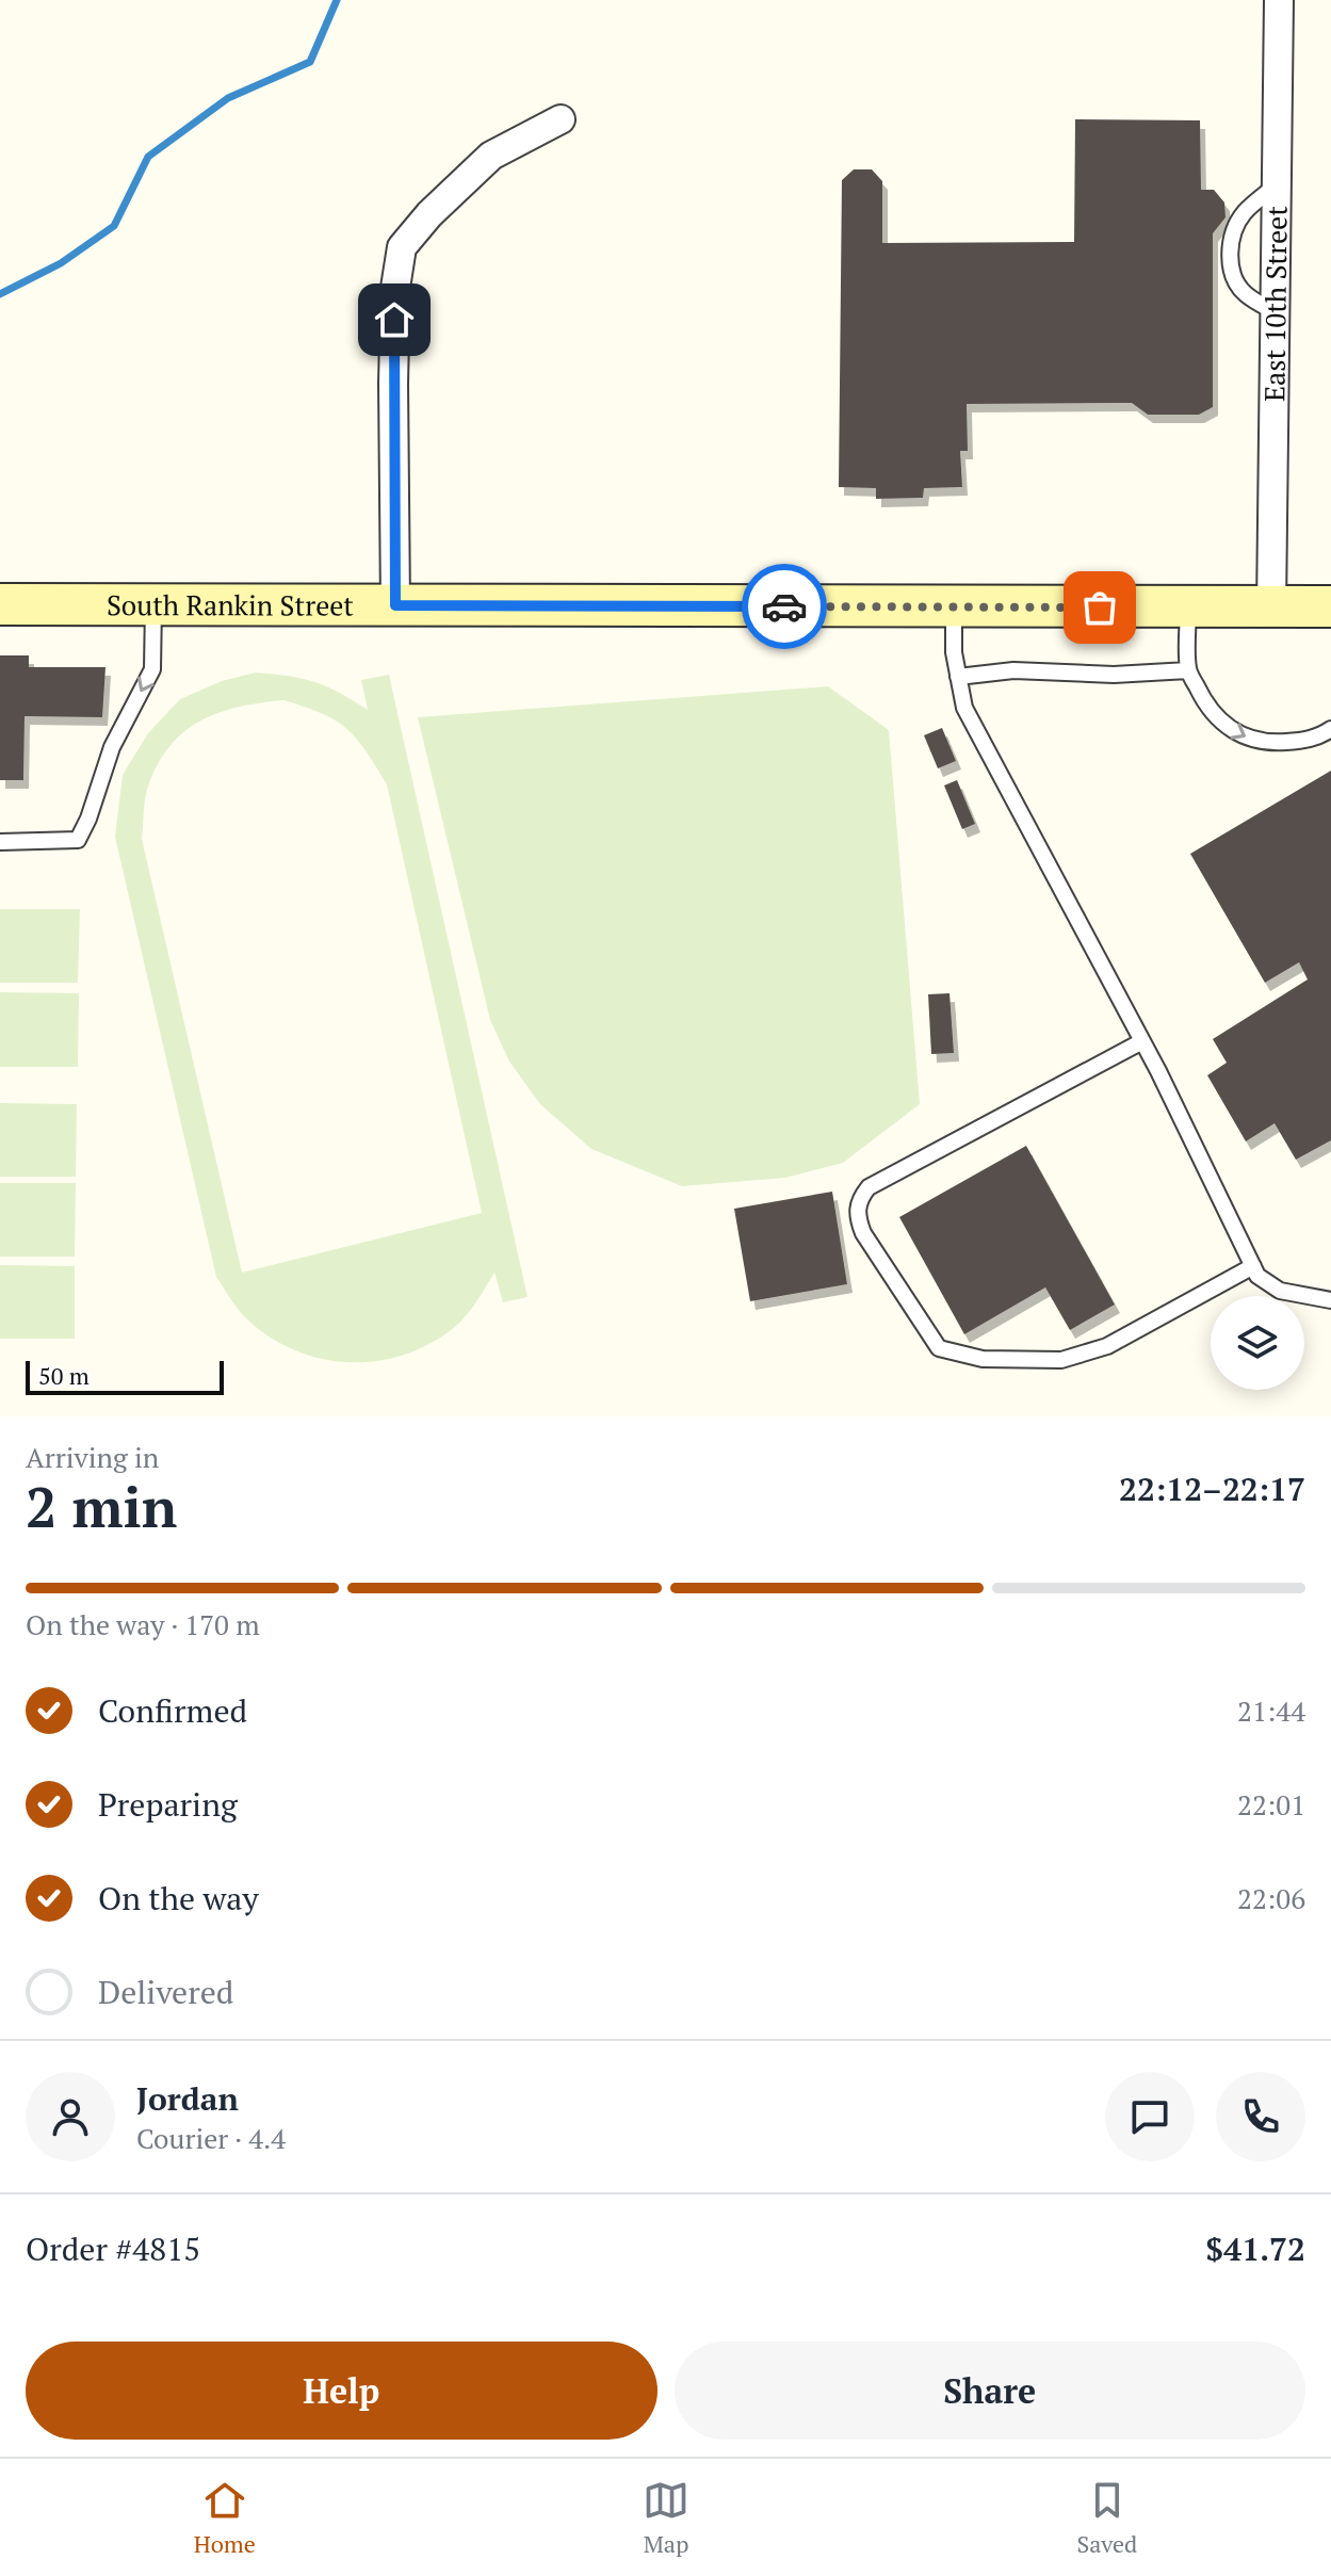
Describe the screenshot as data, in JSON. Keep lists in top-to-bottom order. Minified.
{"streets":{"street":["East 10th Street","South Rankin Street"]},"crossings":[["East 10th Street","South Rankin Street"]],"scale_bar":"50 m","page":{"scale":"50 m","heading":["2 min","Arriving in","22:12–22:17"],"panel":["Jordan","Courier · 4.4","Order #4815","$41.72"],"bar":"On the way · 170 m","list":[["Confirmed","21:44"],["Preparing","22:01"],["On the way","22:06"],"Delivered"],"buttons":["Help","Share"],"tabs":["Home","Map","Saved"]}}
